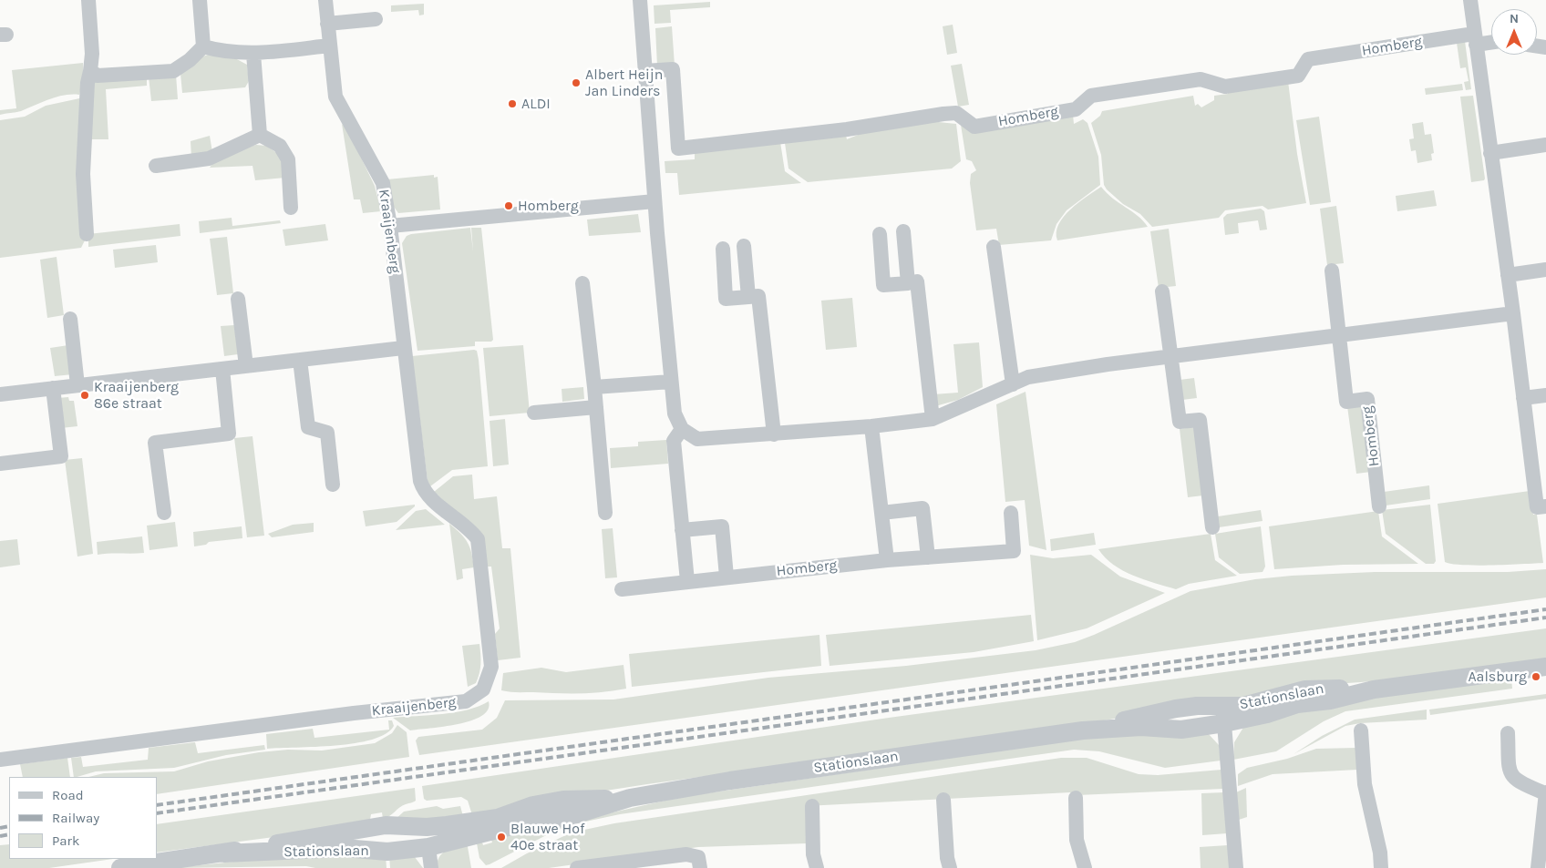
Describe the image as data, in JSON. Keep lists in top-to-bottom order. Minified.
{"streets":{"street":["Homberg","Kraaijenberg","Stationslaan"]},"places":["Albert Heijn Jan Linders","ALDI","Homberg","Kraaijenberg 86e straat","Aalsburg","Blauwe Hof 40e straat"],"legend":["Road","Railway","Park"],"north":"top"}
